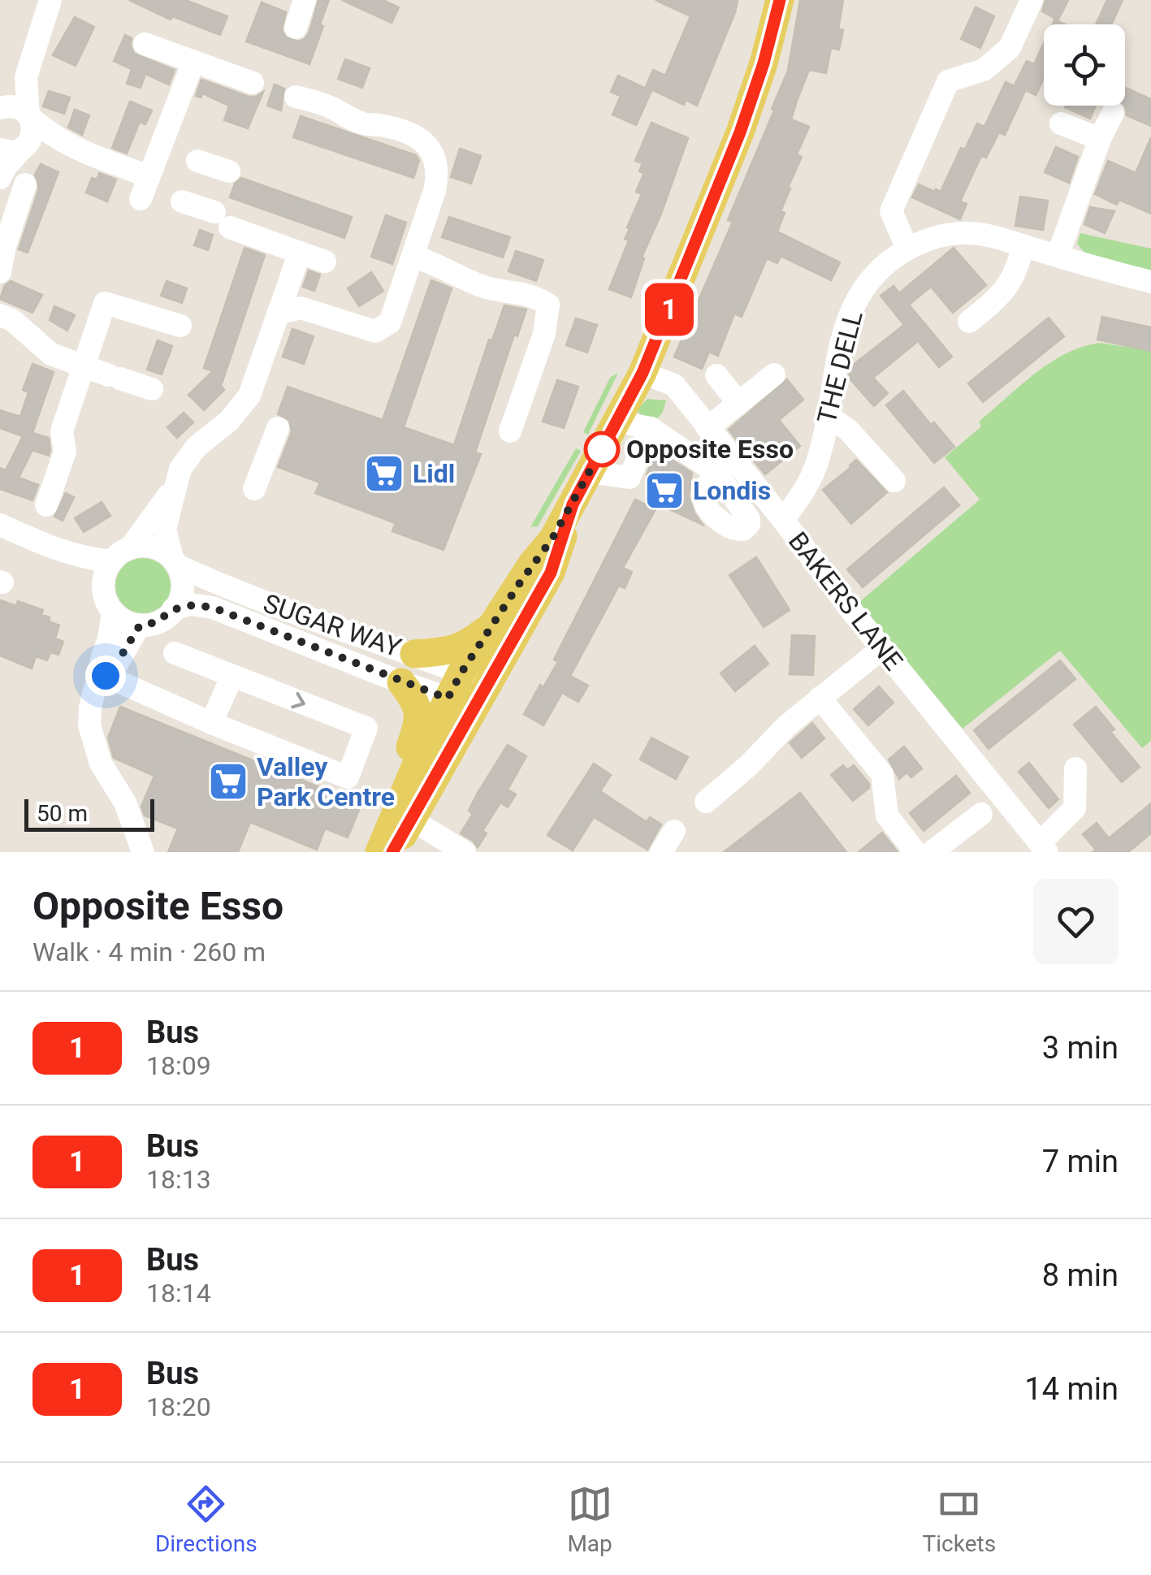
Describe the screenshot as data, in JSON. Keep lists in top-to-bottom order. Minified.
{"streets":{"street":["THE DELL","BAKERS LANE","SUGAR WAY"]},"crossings":[["THE DELL","BAKERS LANE"]],"places":{"other":["Opposite Esso"],"supermarket":["Lidl","Londis","Valley Park Centre"]},"lines":["bus line 1"],"scale_bar":"50 m","page":{"on_map":"1","scale":"50 m","heading":["Opposite Esso","Walk · 4 min · 260 m"],"list":[{"mark":"1","name":"Bus","note":"18:09","value":"3 min"},{"mark":"1","name":"Bus","note":"18:13","value":"7 min"},{"mark":"1","name":"Bus","note":"18:14","value":"8 min"},{"mark":"1","name":"Bus","note":"18:20","value":"14 min"}],"tabs":["Directions","Map","Tickets"]}}
